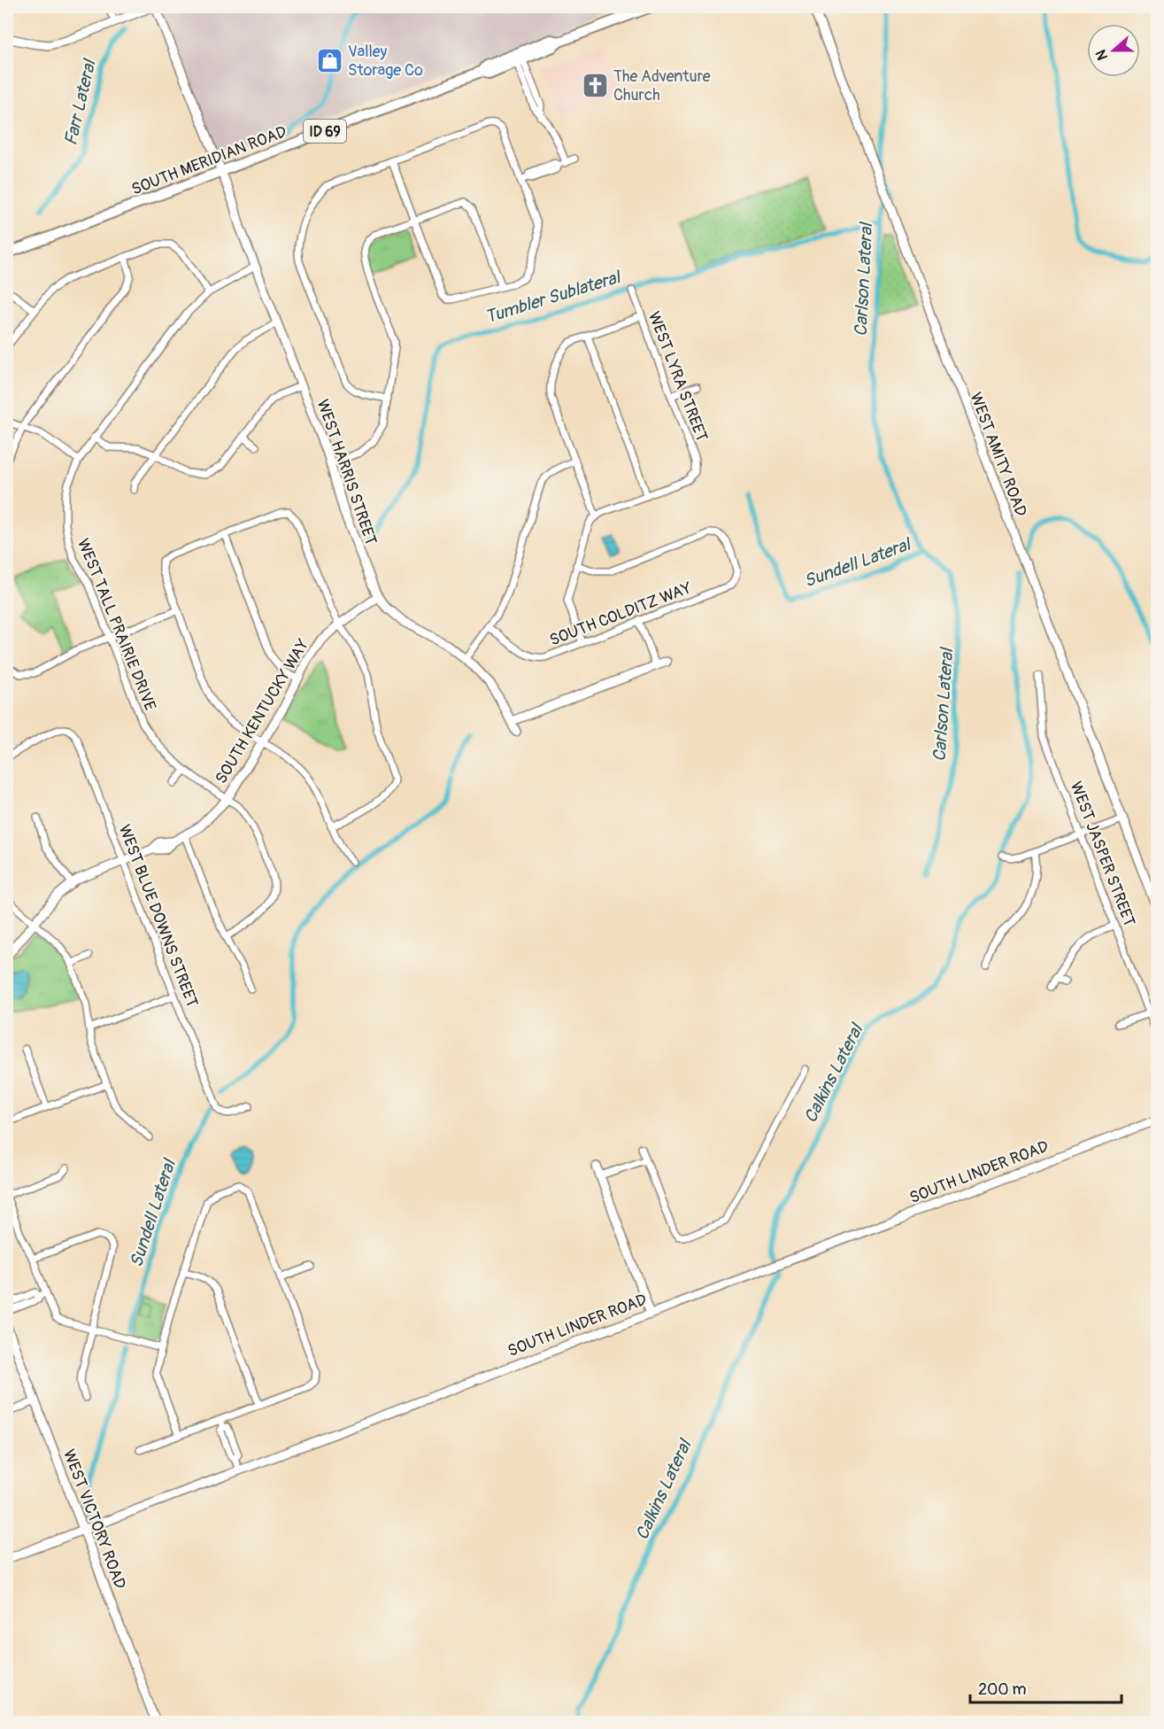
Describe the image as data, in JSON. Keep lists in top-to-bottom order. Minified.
{"streets":{"main road":["ID 69","SOUTH MERIDIAN ROAD"],"street":["WEST LYRA STREET","WEST AMITY ROAD","WEST HARRIS STREET","SOUTH COLDITZ WAY","WEST TALL PRAIRIE DRIVE","SOUTH KENTUCKY WAY","WEST JASPER STREET","WEST BLUE DOWNS STREET","SOUTH LINDER ROAD","WEST VICTORY ROAD"]},"crossings":[["SOUTH MERIDIAN ROAD","WEST HARRIS STREET"],["WEST HARRIS STREET","WEST TALL PRAIRIE DRIVE"],["WEST HARRIS STREET","SOUTH KENTUCKY WAY"],["WEST TALL PRAIRIE DRIVE","SOUTH KENTUCKY WAY"],["SOUTH KENTUCKY WAY","WEST BLUE DOWNS STREET"],["SOUTH LINDER ROAD","WEST VICTORY ROAD"]],"water":["Farr Lateral","Carlson Lateral","Tumbler Sublateral","Sundell Lateral","Calkins Lateral"],"places":{"shop":["Valley Storage Co"],"church":["The Adventure Church"]},"scale_bar":"200 m","north":"left"}
